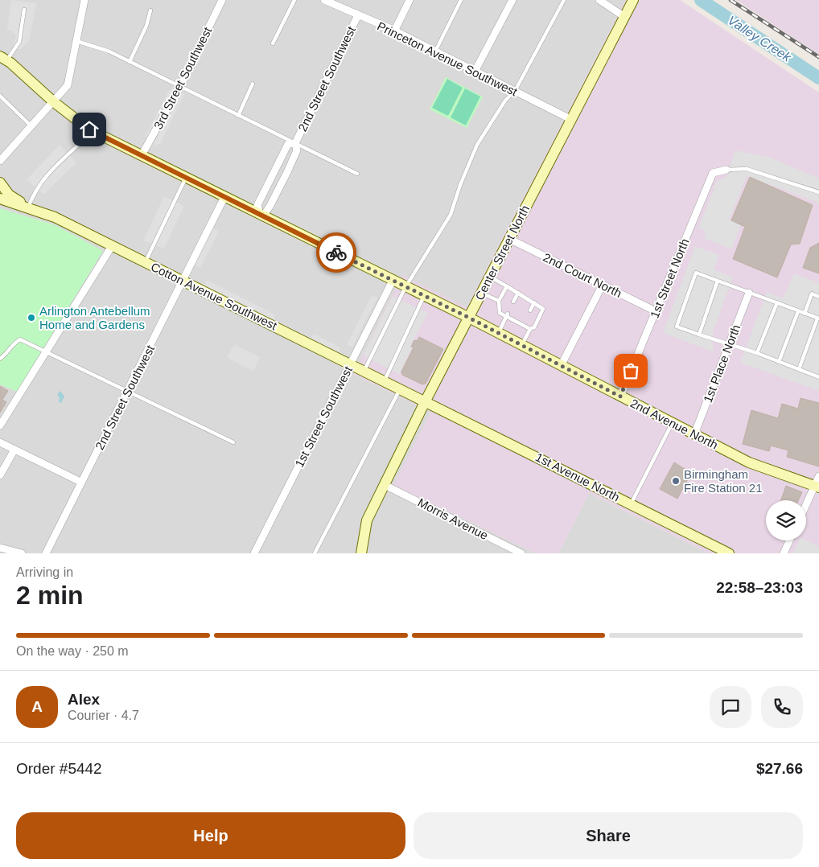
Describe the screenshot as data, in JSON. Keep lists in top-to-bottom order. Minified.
{"streets":{"street":["Princeton Avenue Southwest","3rd Street Southwest","2nd Street Southwest","Center Street North","2nd Court North","1st Street North","Cotton Avenue Southwest","1st Place North","1st Street Southwest","2nd Avenue North","1st Avenue North","Morris Avenue"]},"crossings":[["Princeton Avenue Southwest","2nd Street Southwest"],["Princeton Avenue Southwest","Center Street North"],["3rd Street Southwest","2nd Street Southwest"],["3rd Street Southwest","2nd Avenue North"],["2nd Street Southwest","Cotton Avenue Southwest"],["2nd Street Southwest","2nd Avenue North"],["Center Street North","2nd Court North"],["Center Street North","Cotton Avenue Southwest"],["Center Street North","2nd Avenue North"],["Center Street North","1st Avenue North"],["Center Street North","Morris Avenue"],["2nd Court North","1st Street North"],["1st Street North","2nd Avenue North"],["Cotton Avenue Southwest","1st Street Southwest"],["Cotton Avenue Southwest","1st Avenue North"],["1st Place North","2nd Avenue North"],["1st Street Southwest","2nd Avenue North"]],"water":["Valley Creek"],"places":["Arlington Antebellum Home and Gardens","Birmingham Fire Station 21"],"page":{"heading":["2 min","Arriving in","22:58–23:03"],"panel":["Alex","Courier · 4.7","Order #5442","$27.66"],"bar":"On the way · 250 m","round":"A","buttons":["Help","Share"]}}
